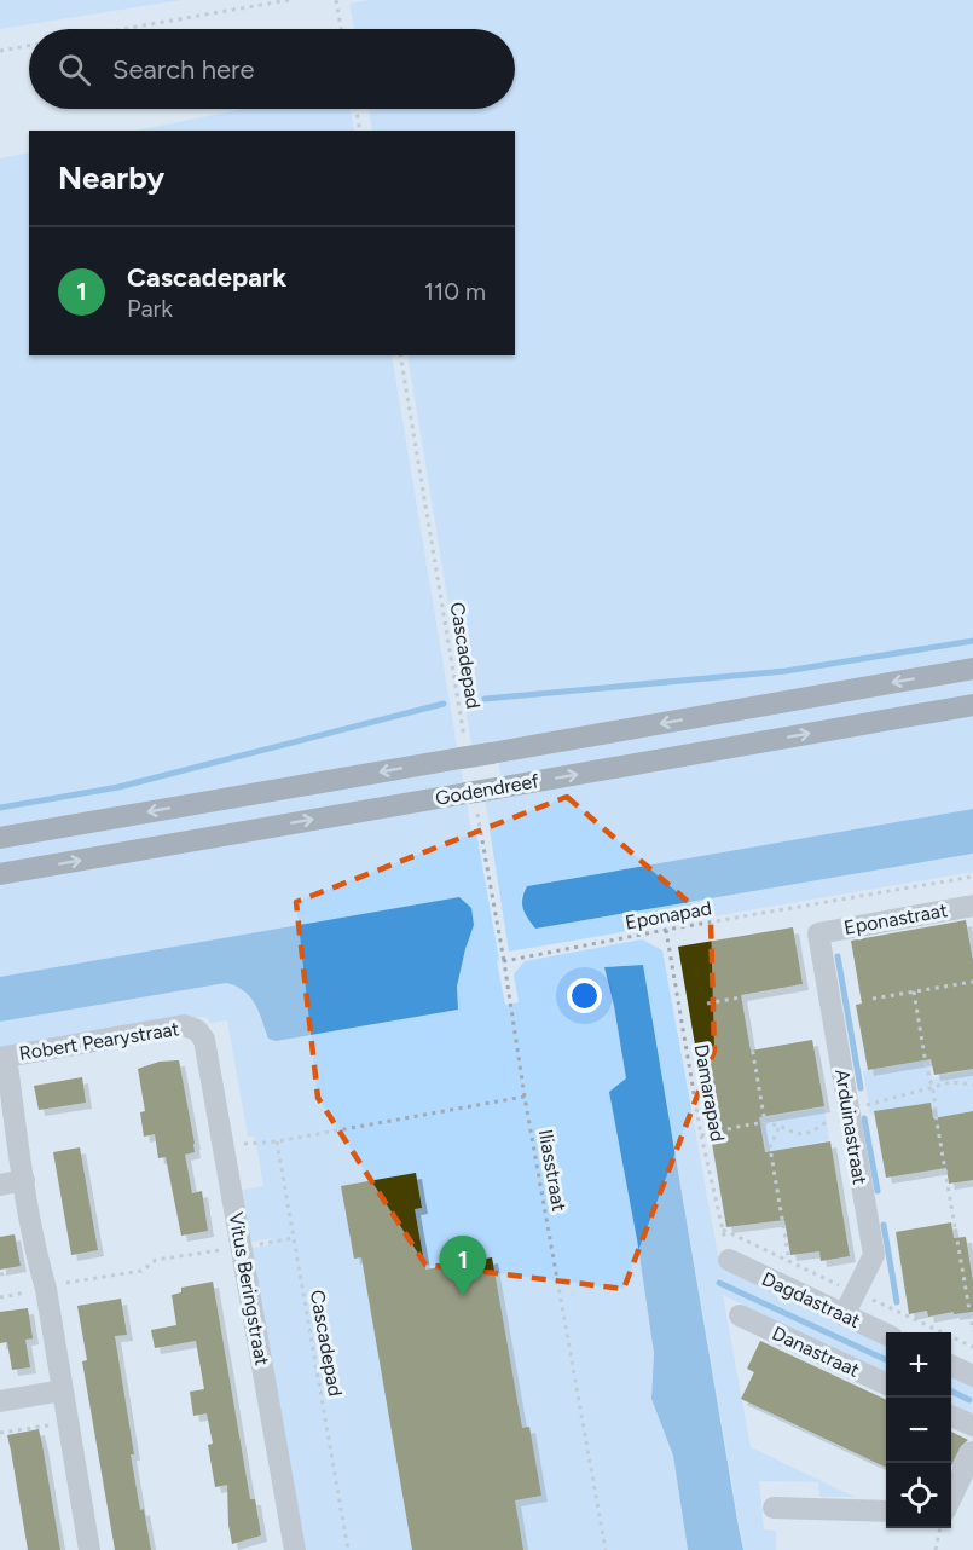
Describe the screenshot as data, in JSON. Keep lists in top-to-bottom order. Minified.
{"streets":{"main road":["Godendreef"],"street":["Eponastraat","Robert Pearystraat","Arduinastraat","Vitus Beringstraat","Dagdastraat","Danastraat"],"path":["Cascadepad","Eponapad","Damarapad","Iliasstraat"]},"crossings":[["Cascadepad","Godendreef"],["Eponapad","Damarapad"],["Eponastraat","Arduinastraat"],["Robert Pearystraat","Vitus Beringstraat"],["Damarapad","Dagdastraat"],["Arduinastraat","Dagdastraat"]],"page":{"search":"Search here","heading":"Nearby","list":[{"mark":"1","name":"Cascadepark","note":"Park","value":"110 m"}],"pins":"1","map_buttons":["+","−"]}}
